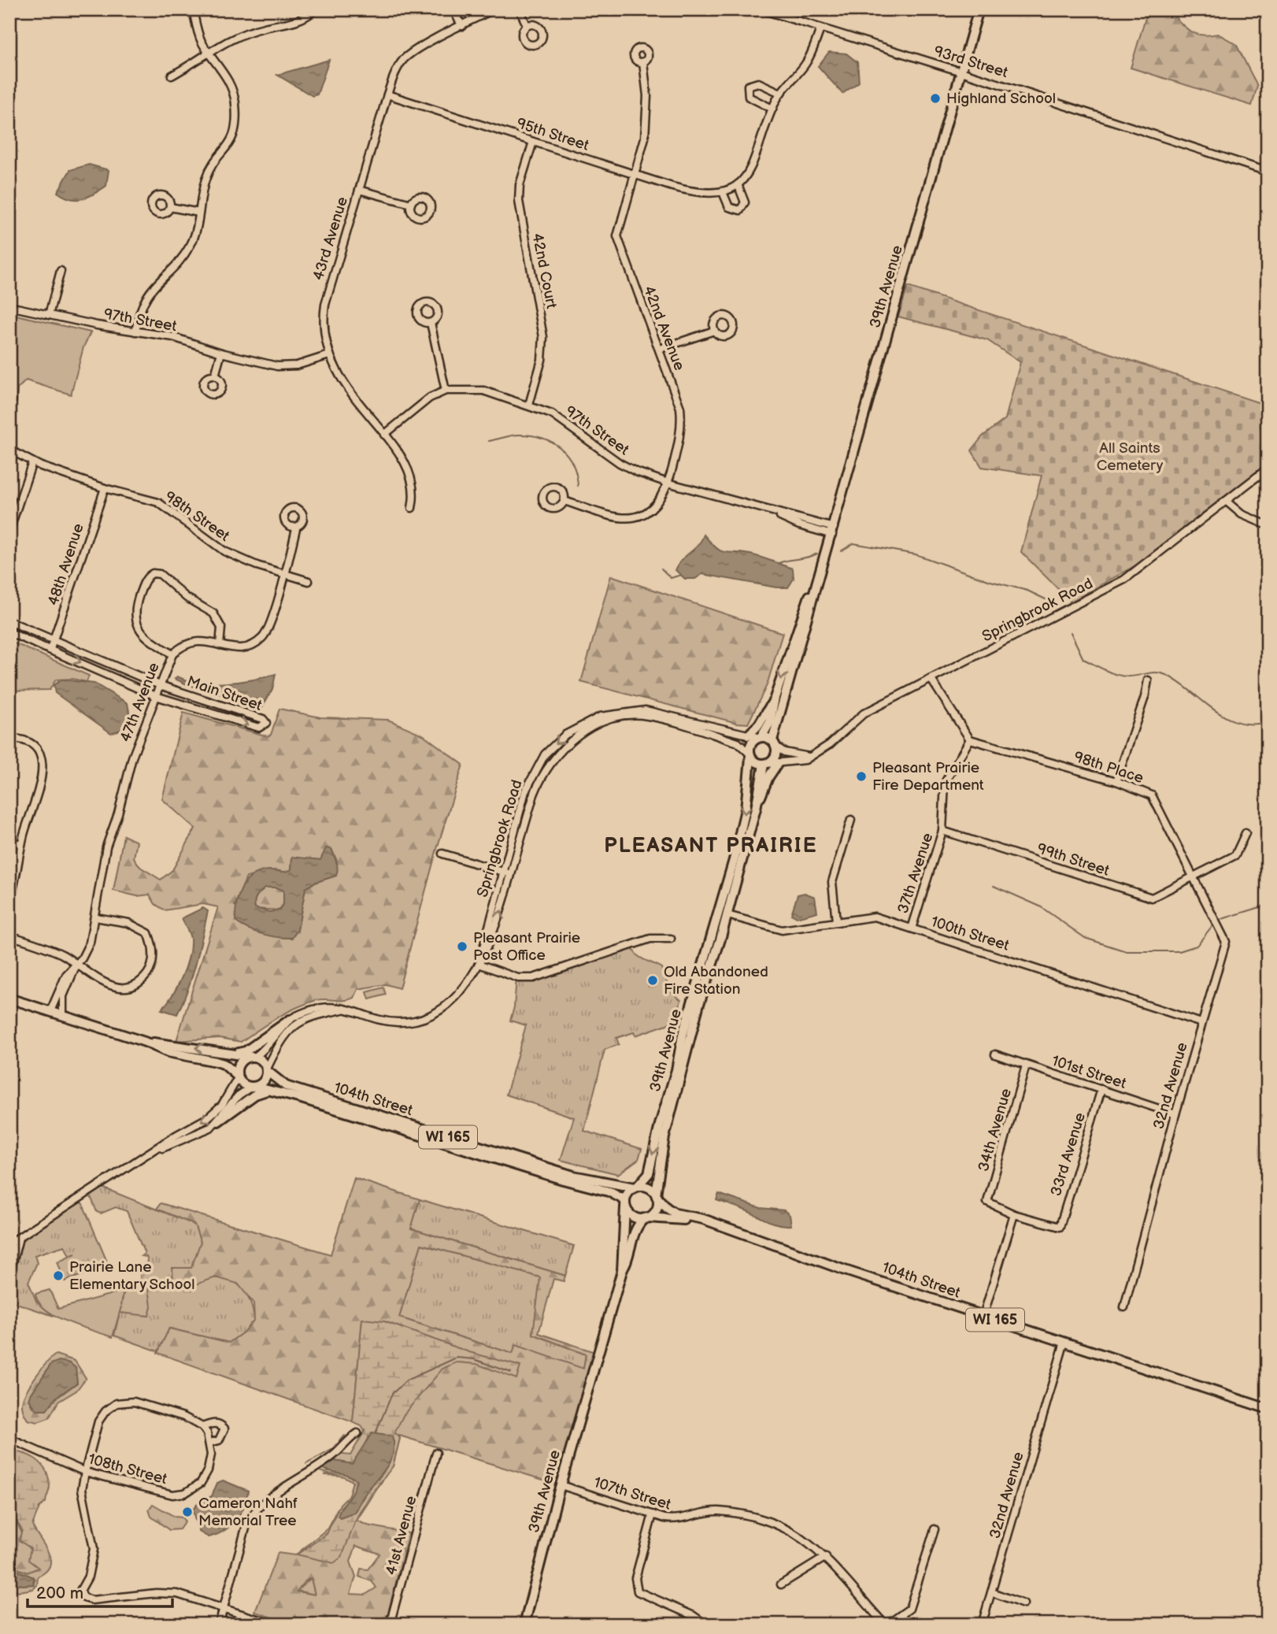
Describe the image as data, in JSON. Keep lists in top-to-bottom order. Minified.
{"streets":{"main road":["39th Avenue","104th Street","WI 165"],"street":["93rd Street","95th Street","43rd Avenue","42nd Court","97th Street","42nd Avenue","98th Street","48th Avenue","Springbrook Road","Main Street","47th Avenue","98th Place","99th Street","37th Avenue","100th Street","101st Street","32nd Avenue","34th Avenue","33rd Avenue","108th Street","107th Street","41st Avenue"]},"crossings":[["93rd Street","39th Avenue"],["95th Street","43rd Avenue"],["95th Street","42nd Court"],["95th Street","42nd Avenue"],["43rd Avenue","97th Street"],["42nd Court","97th Street"],["39th Avenue","97th Street"],["39th Avenue","Springbrook Road"],["39th Avenue","100th Street"],["39th Avenue","104th Street"],["39th Avenue","WI 165"],["39th Avenue","107th Street"],["97th Street","42nd Avenue"],["98th Street","48th Avenue"],["98th Street","47th Avenue"],["48th Avenue","Main Street"],["Springbrook Road","104th Street"],["Springbrook Road","WI 165"],["Main Street","47th Avenue"],["98th Place","99th Street"],["98th Place","37th Avenue"],["98th Place","32nd Avenue"],["99th Street","37th Avenue"],["99th Street","32nd Avenue"],["37th Avenue","100th Street"],["100th Street","32nd Avenue"],["101st Street","32nd Avenue"],["101st Street","34th Avenue"],["101st Street","33rd Avenue"],["32nd Avenue","104th Street"],["104th Street","WI 165"],["34th Avenue","33rd Avenue"]],"districts":["PLEASANT PRAIRIE"],"parks":["All Saints Cemetery"],"places":["Highland School","Pleasant Prairie Fire Department","Pleasant Prairie Post Office","Old Abandoned Fire Station","Prairie Lane Elementary School","Cameron Nahf Memorial Tree"],"scale_bar":"200 m"}
